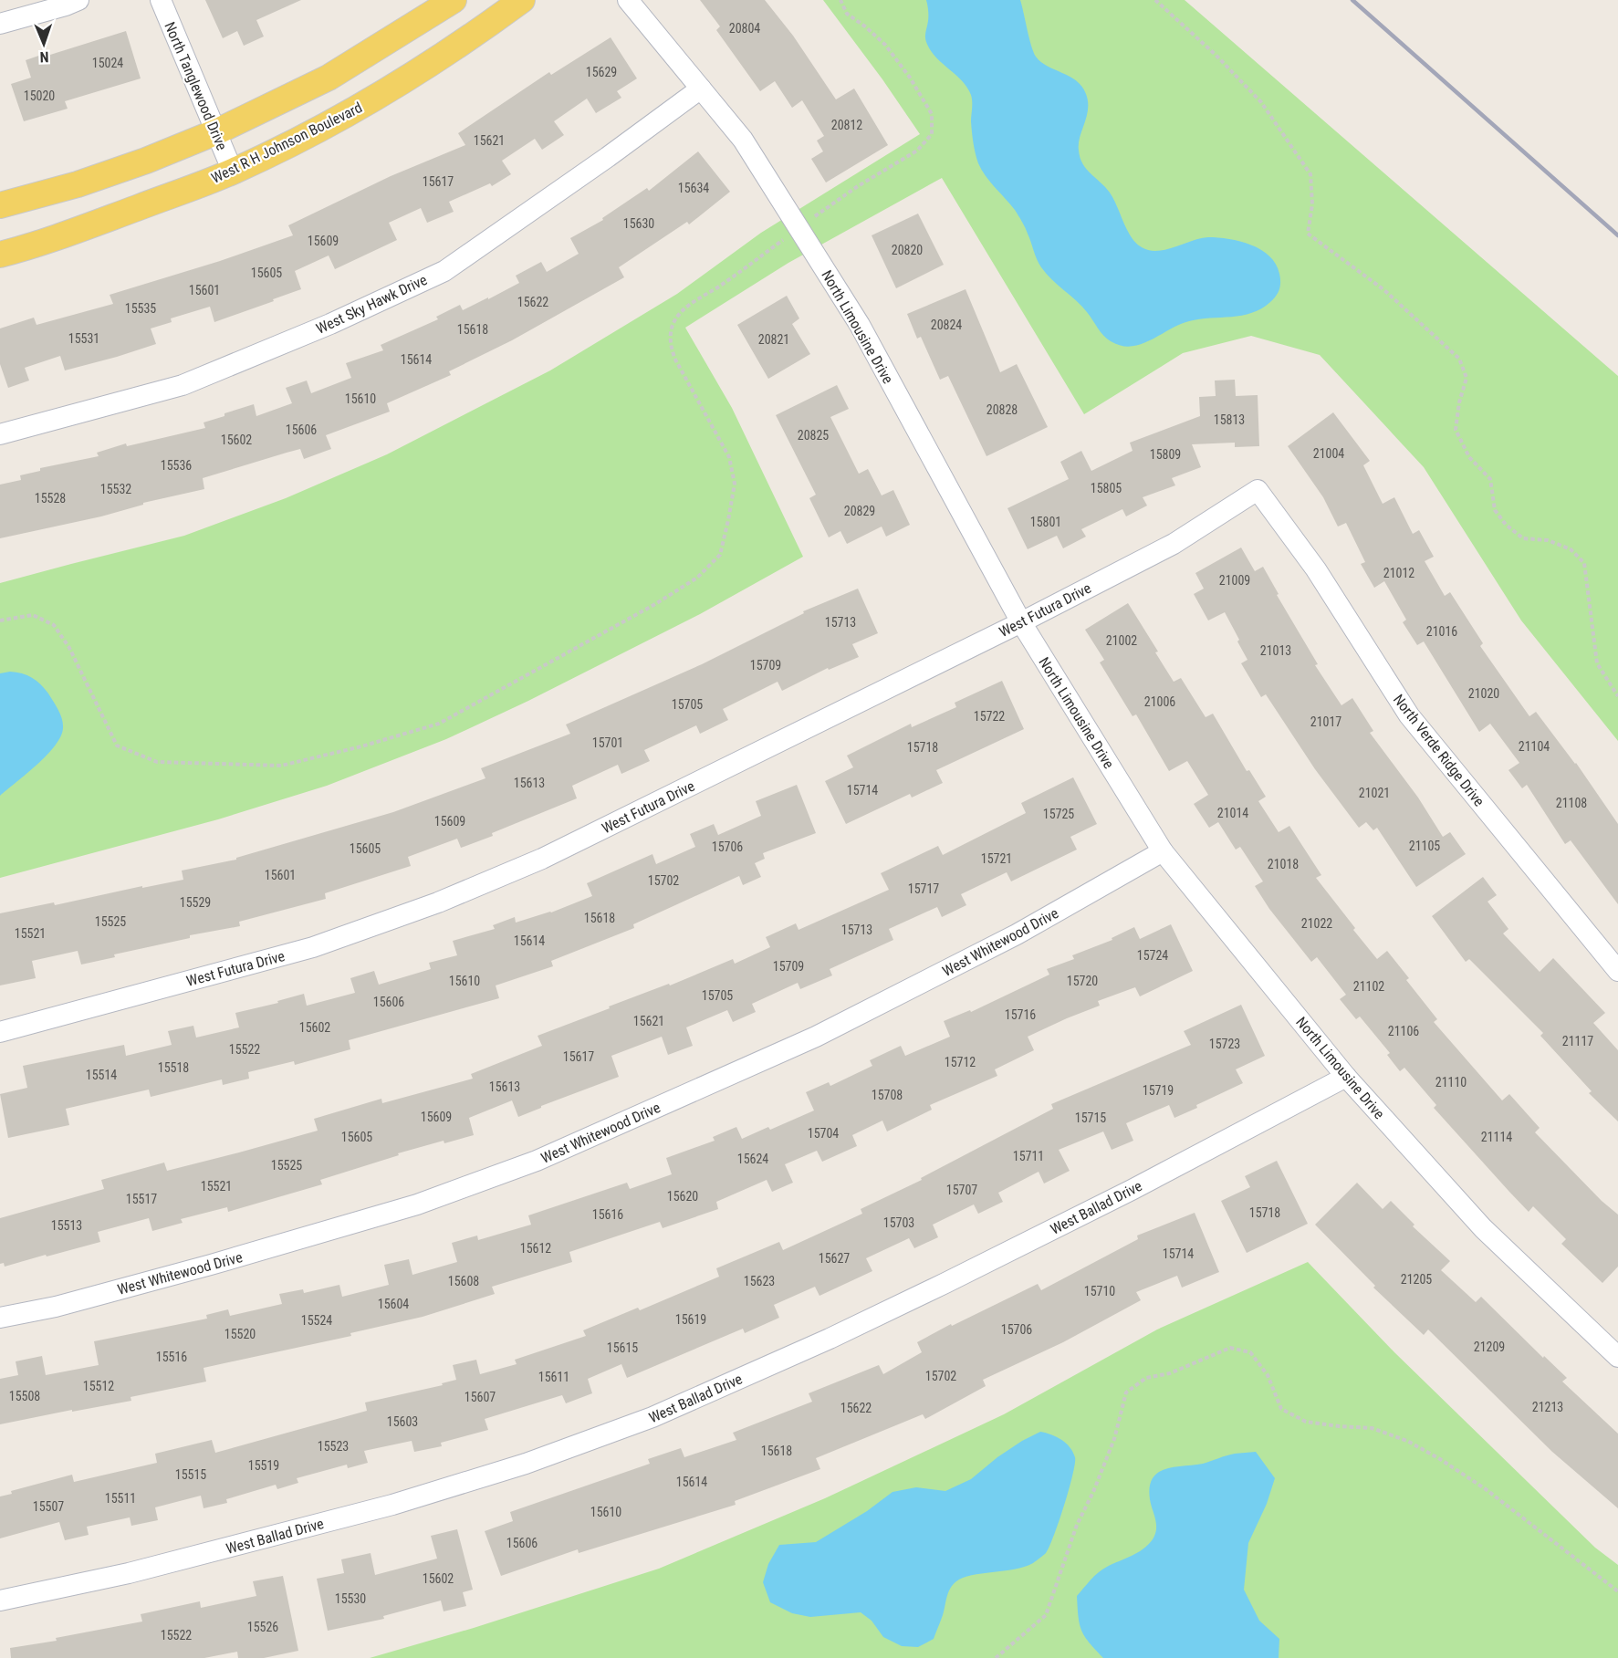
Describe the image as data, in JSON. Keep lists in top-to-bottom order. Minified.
{"streets":{"main road":["West R H Johnson Boulevard"],"street":["North Tanglewood Drive","West Sky Hawk Drive","North Limousine Drive","West Futura Drive","North Verde Ridge Drive","West Whitewood Drive","West Ballad Drive"]},"crossings":[["North Tanglewood Drive","West R H Johnson Boulevard"],["West Sky Hawk Drive","North Limousine Drive"],["North Limousine Drive","West Futura Drive"],["North Limousine Drive","West Whitewood Drive"],["North Limousine Drive","West Ballad Drive"],["West Futura Drive","North Verde Ridge Drive"]],"house_numbers":["20804","15024","15629","15020","20812","15621","15617","15634","15630","15609","20820","15605","15601","15622","15535","20824","15618","15531","20821","15614","15610","20828","15813","15606","20825","15602","21004","15809","15536","15805","15532","15528","20829","15801","21012","21009","15713","21016","21002","21013","15709","21020","21006","15705","15722","21017","15701","21104","15718","15613","15714","21021","21108","21014","15725","15609","21105","15706","15605","15721","21018","15601","15702","15717","15529","15618","15525","21022","15713","15521","15614","15724","15709","15610","15720","21102","15705","15606","15716","15621","15602","21106","21117","15723","15522","15617","15712","15518","15514","21110","15613","15719","15708","15609","15715","15704","15605","21114","15711","15624","15525","15521","15707","15620","15517","15718","15616","15703","15513","15612","15714","15627","21205","15608","15623","15710","15604","15619","15524","15706","15520","21209","15615","15516","15702","15611","15512","15508","15607","21213","15622","15603","15523","15618","15519","15515","15614","15511","15507","15610","15606","15602","15530","15526","15522"],"north":"bottom"}
